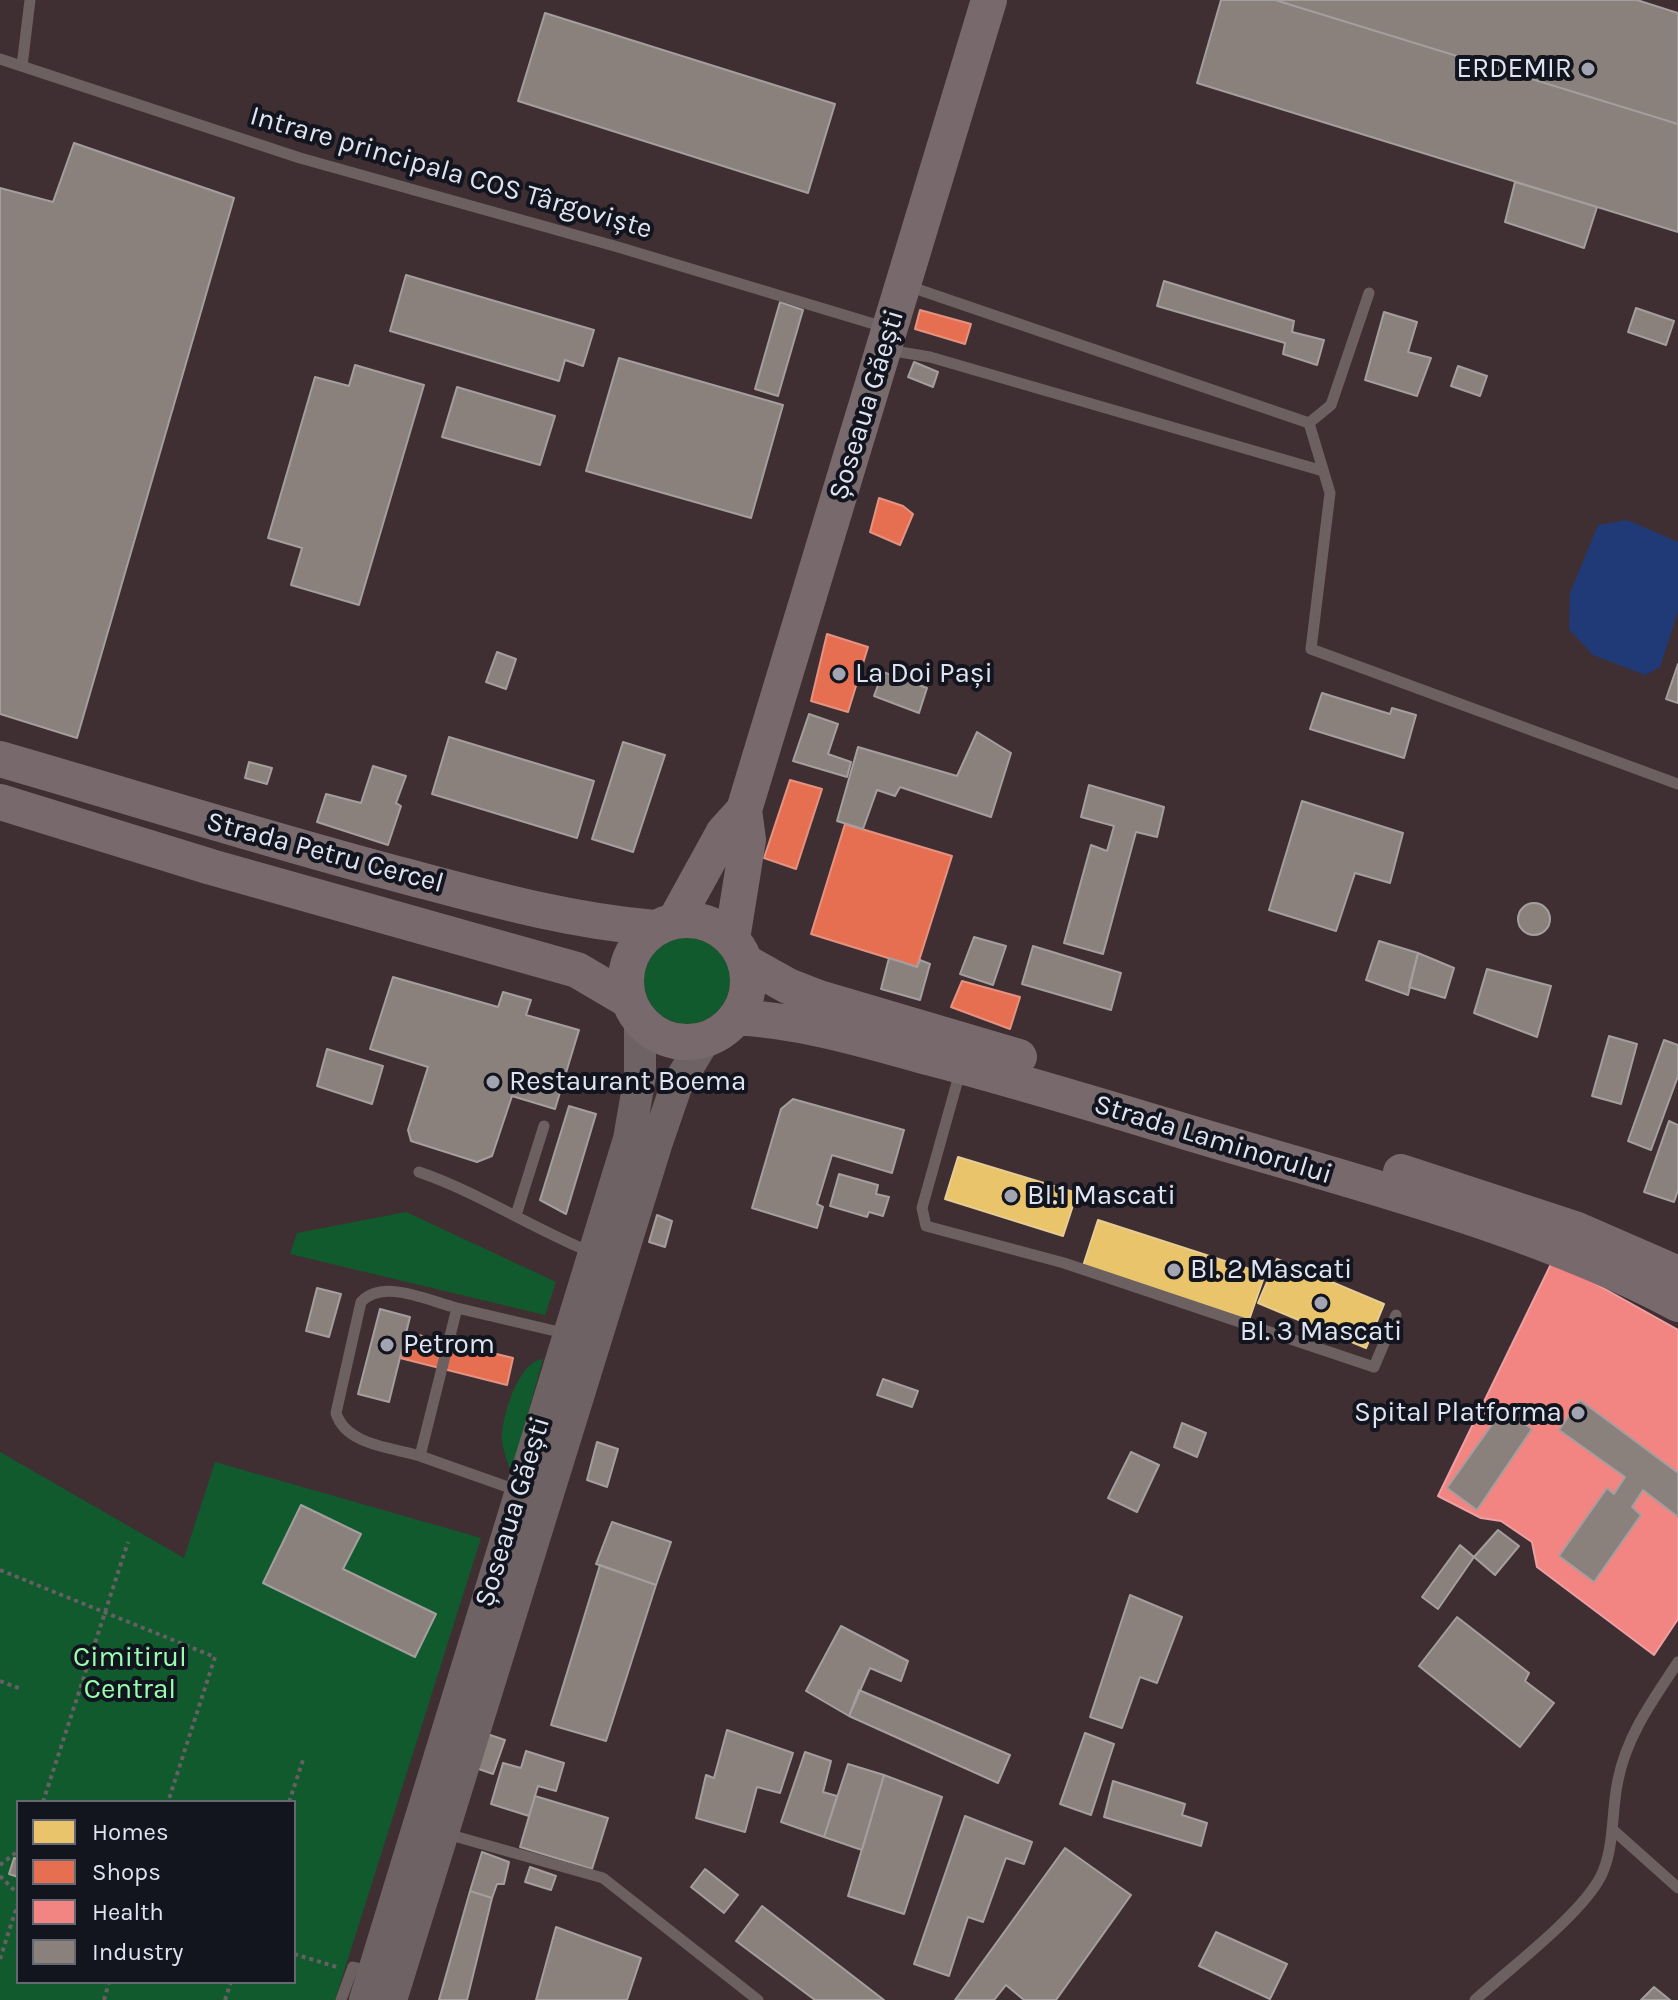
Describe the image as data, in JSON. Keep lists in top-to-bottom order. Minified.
{"streets":{"main road":["Șoseaua Găești","Strada Petru Cercel","Strada Laminorului"],"lane":["Intrare principala COS Târgoviște"]},"crossings":[["Intrare principala COS Târgoviște","Șoseaua Găești"],["Șoseaua Găești","Strada Petru Cercel"],["Șoseaua Găești","Strada Laminorului"],["Strada Petru Cercel","Strada Laminorului"]],"parks":["Cimitirul Central"],"places":["ERDEMIR","La Doi Pași","Restaurant Boema","Bl.1 Mascati","Bl. 2 Mascati","Bl. 3 Mascati","Petrom","Spital Platforma"],"legend":["Homes","Shops","Health","Industry"]}
